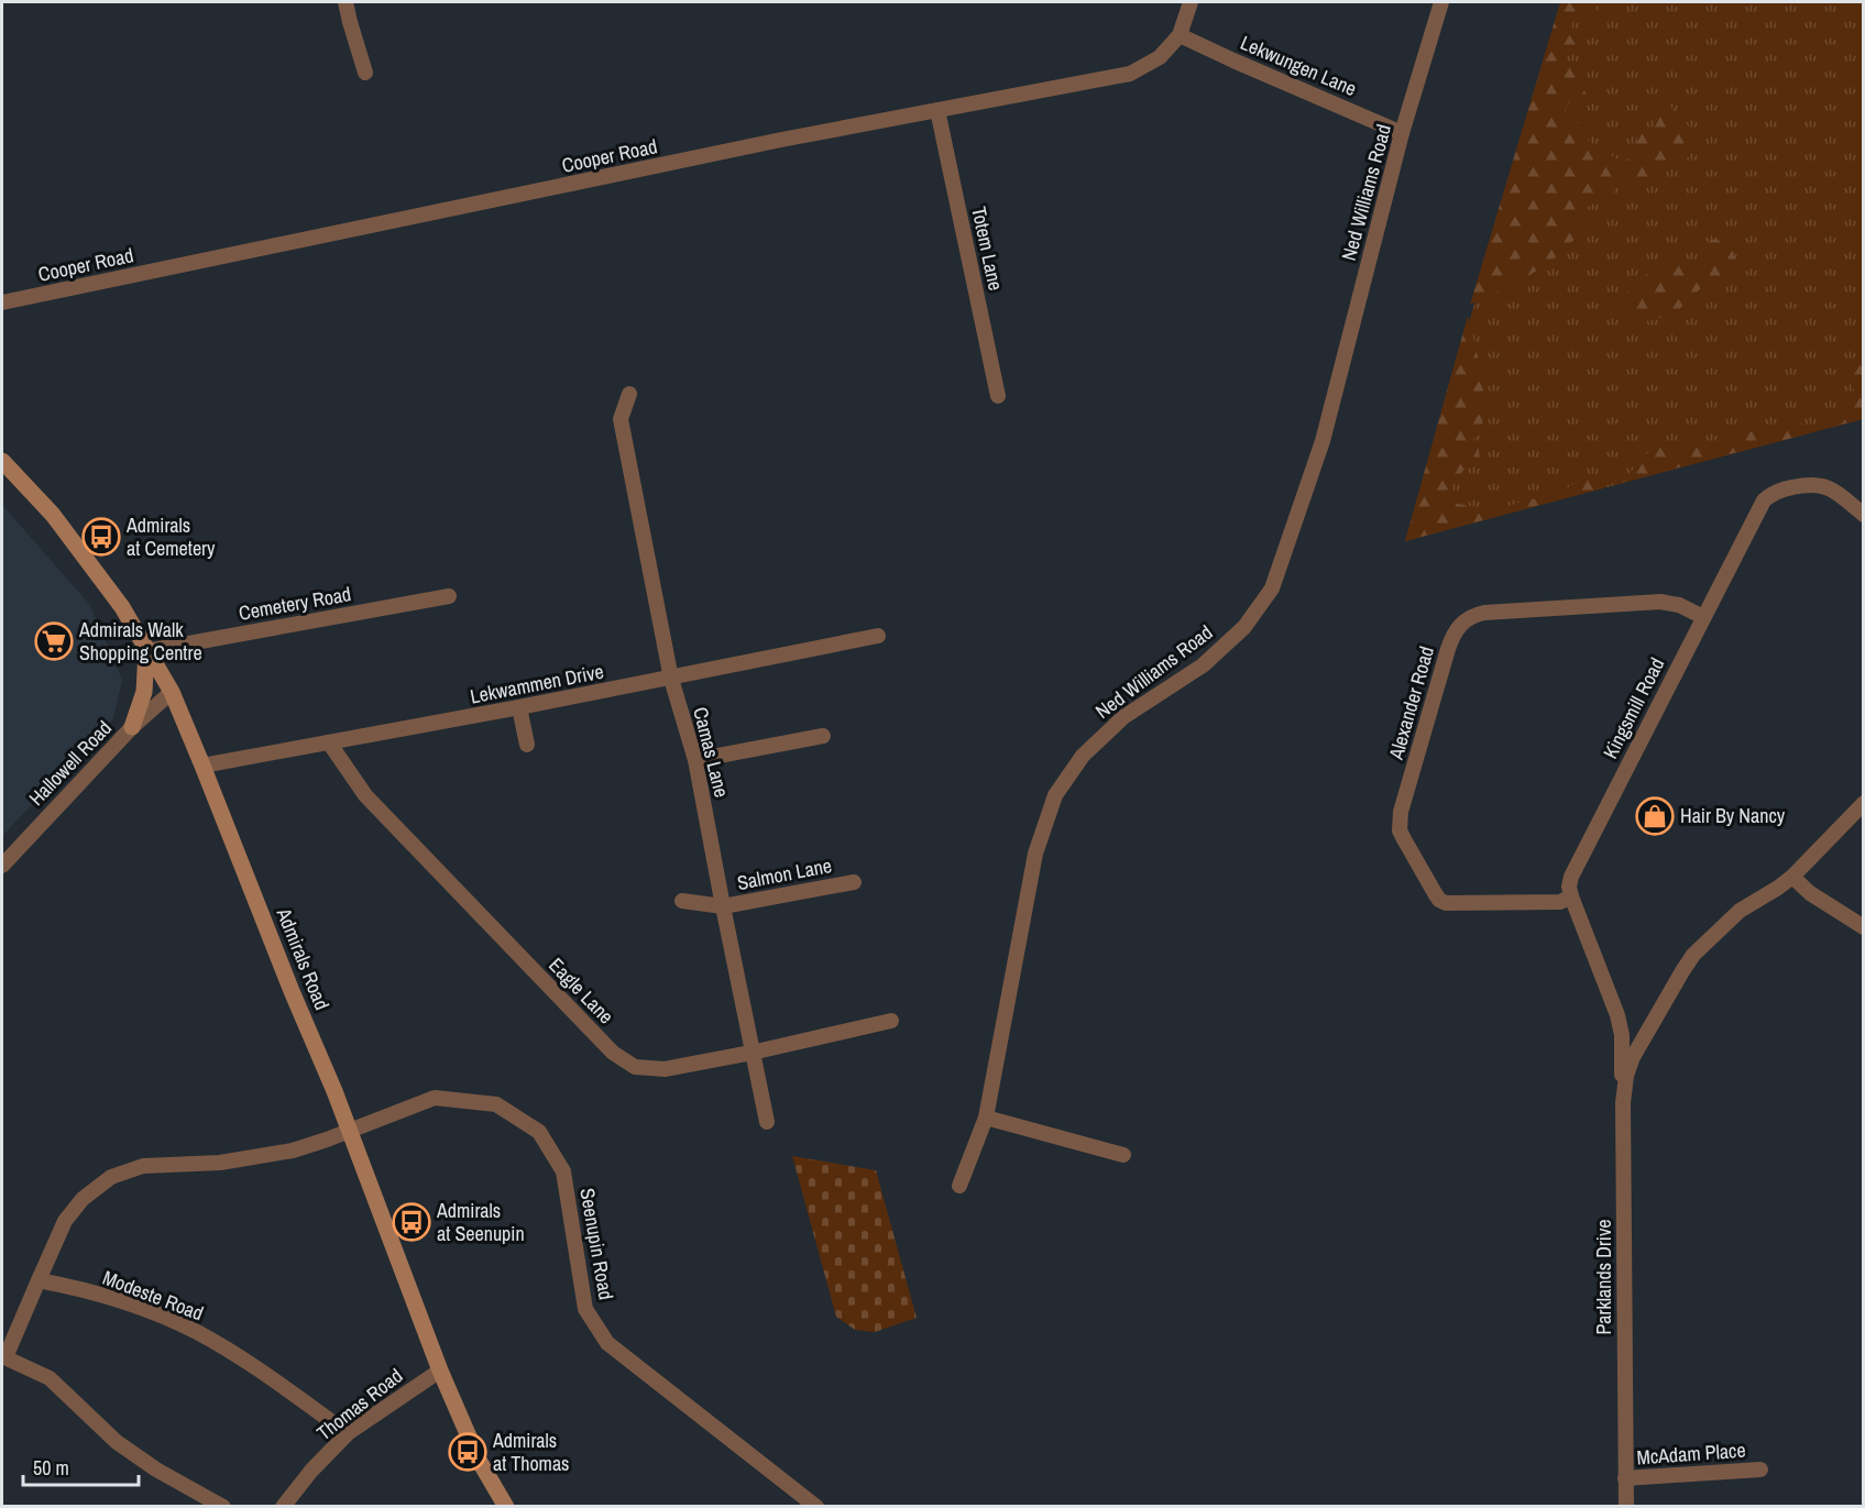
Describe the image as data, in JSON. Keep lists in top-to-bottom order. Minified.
{"streets":{"main road":["Admirals Road"],"street":["Lekwungen Lane","Cooper Road","Ned Williams Road","Totem Lane","Cemetery Road","Lekwammen Drive","Alexander Road","Kingsmill Road","Camas Lane","Hallowell Road","Salmon Lane","Eagle Lane","Seenupin Road","Parklands Drive","Modeste Road","Thomas Road","McAdam Place"]},"crossings":[["Lekwungen Lane","Cooper Road"],["Lekwungen Lane","Ned Williams Road"],["Cooper Road","Totem Lane"],["Cemetery Road","Admirals Road"],["Lekwammen Drive","Camas Lane"],["Lekwammen Drive","Admirals Road"],["Lekwammen Drive","Eagle Lane"],["Alexander Road","Kingsmill Road"],["Camas Lane","Salmon Lane"],["Camas Lane","Eagle Lane"],["Hallowell Road","Admirals Road"],["Admirals Road","Seenupin Road"],["Admirals Road","Thomas Road"],["Seenupin Road","Modeste Road"],["Parklands Drive","McAdam Place"],["Modeste Road","Thomas Road"]],"places":{"bus stop":["Admirals at Cemetery","Admirals at Seenupin","Admirals at Thomas"],"supermarket":["Admirals Walk Shopping Centre"],"shop":["Hair By Nancy"]},"scale_bar":"50 m"}
